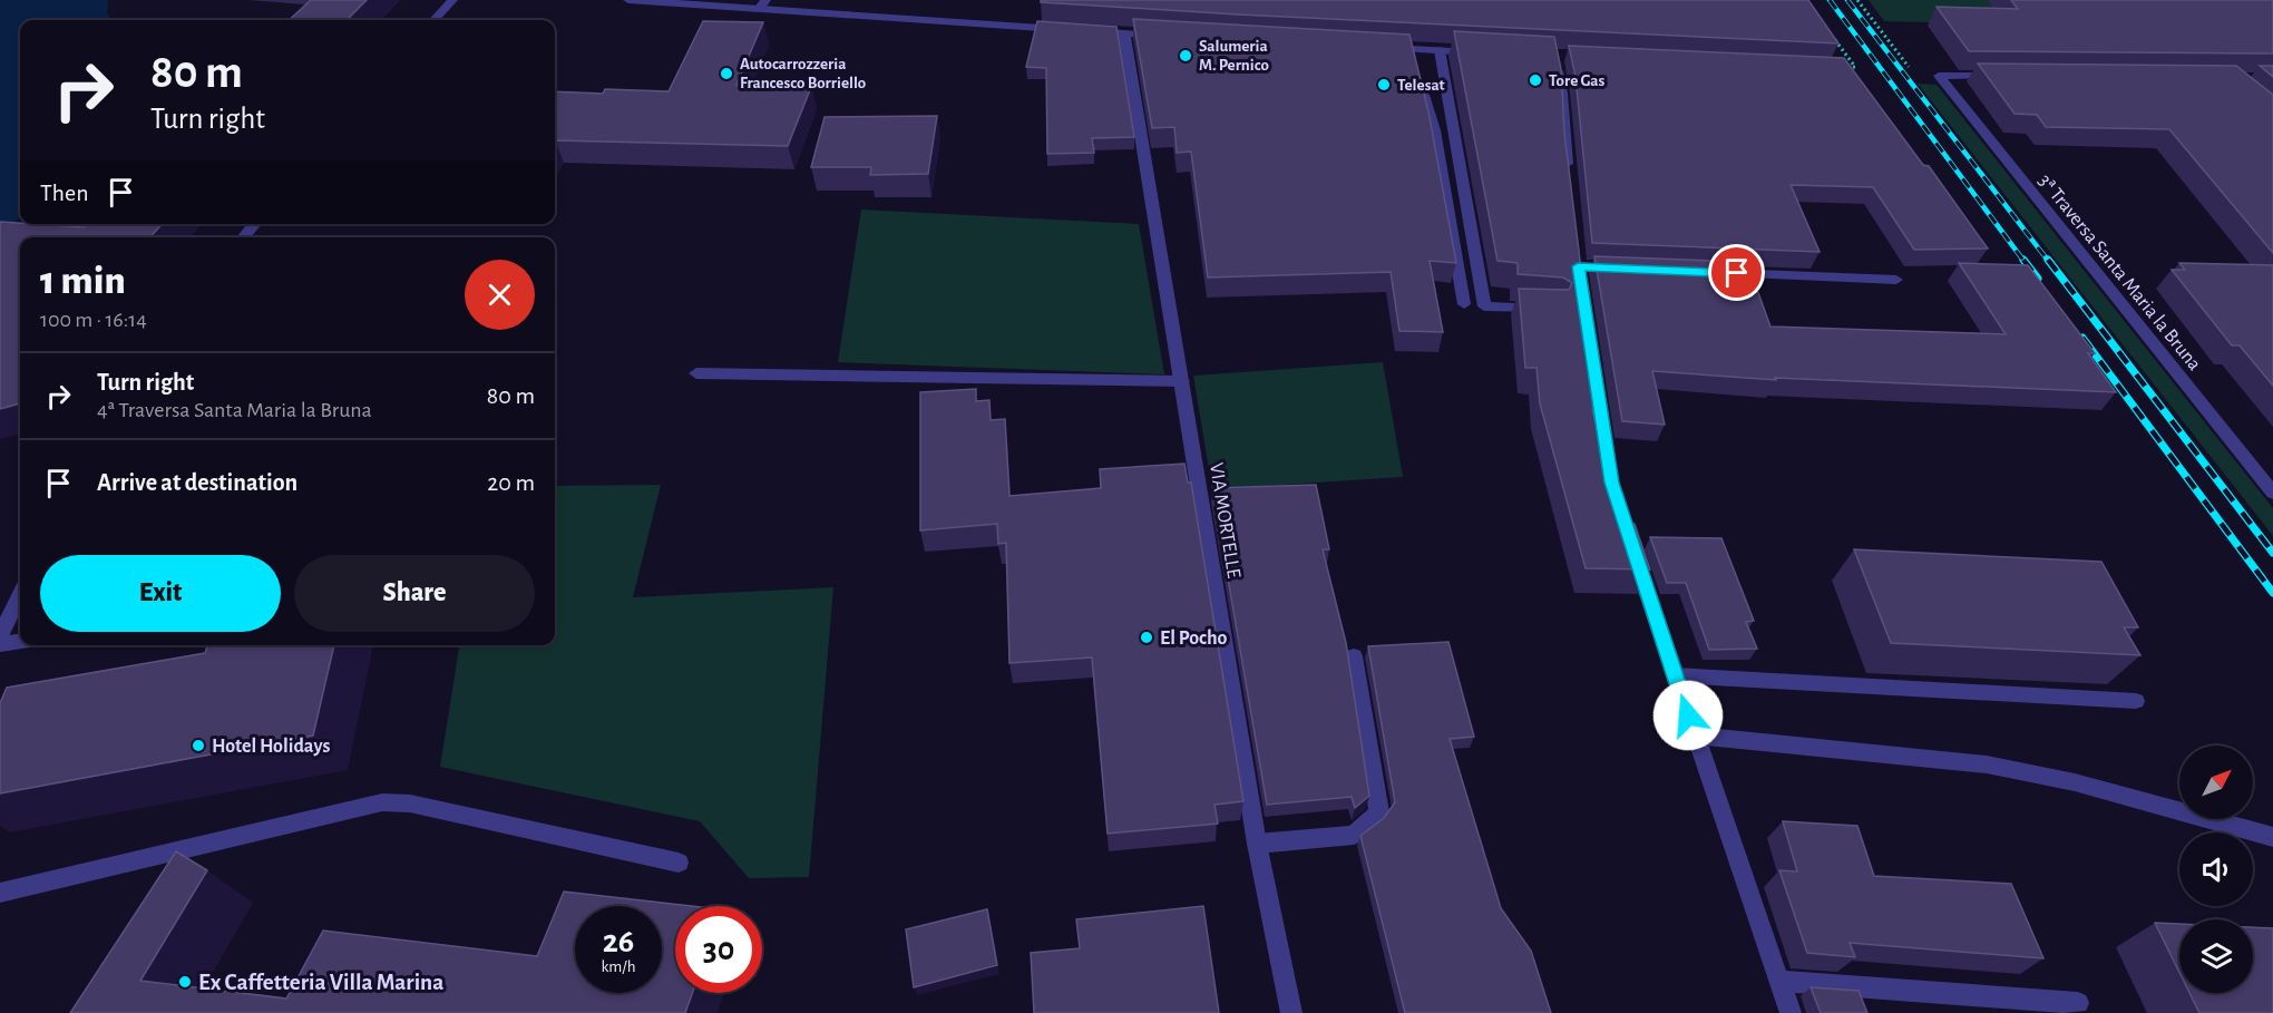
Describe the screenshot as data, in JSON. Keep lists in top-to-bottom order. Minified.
{"streets":{"street":["3ª Traversa Santa Maria la Bruna","VIA MORTELLE"]},"places":["Salumeria M. Pernico","Autocarrozzeria Francesco Borriello","Tore Gas","Telesat","El Pocho","Hotel Holidays","Ex Caffetteria Villa Marina"],"north":"top right","page":{"turn":["80 m","Turn right"],"then":"Then","heading":["1 min","100 m · 16:14"],"list":[{"name":"Turn right","note":"4ª Traversa Santa Maria la Bruna","value":"80 m"},{"name":"Arrive at destination","value":"20 m"}],"buttons":["Exit","Share"],"speed":"26 km/h","limit":"30"}}
